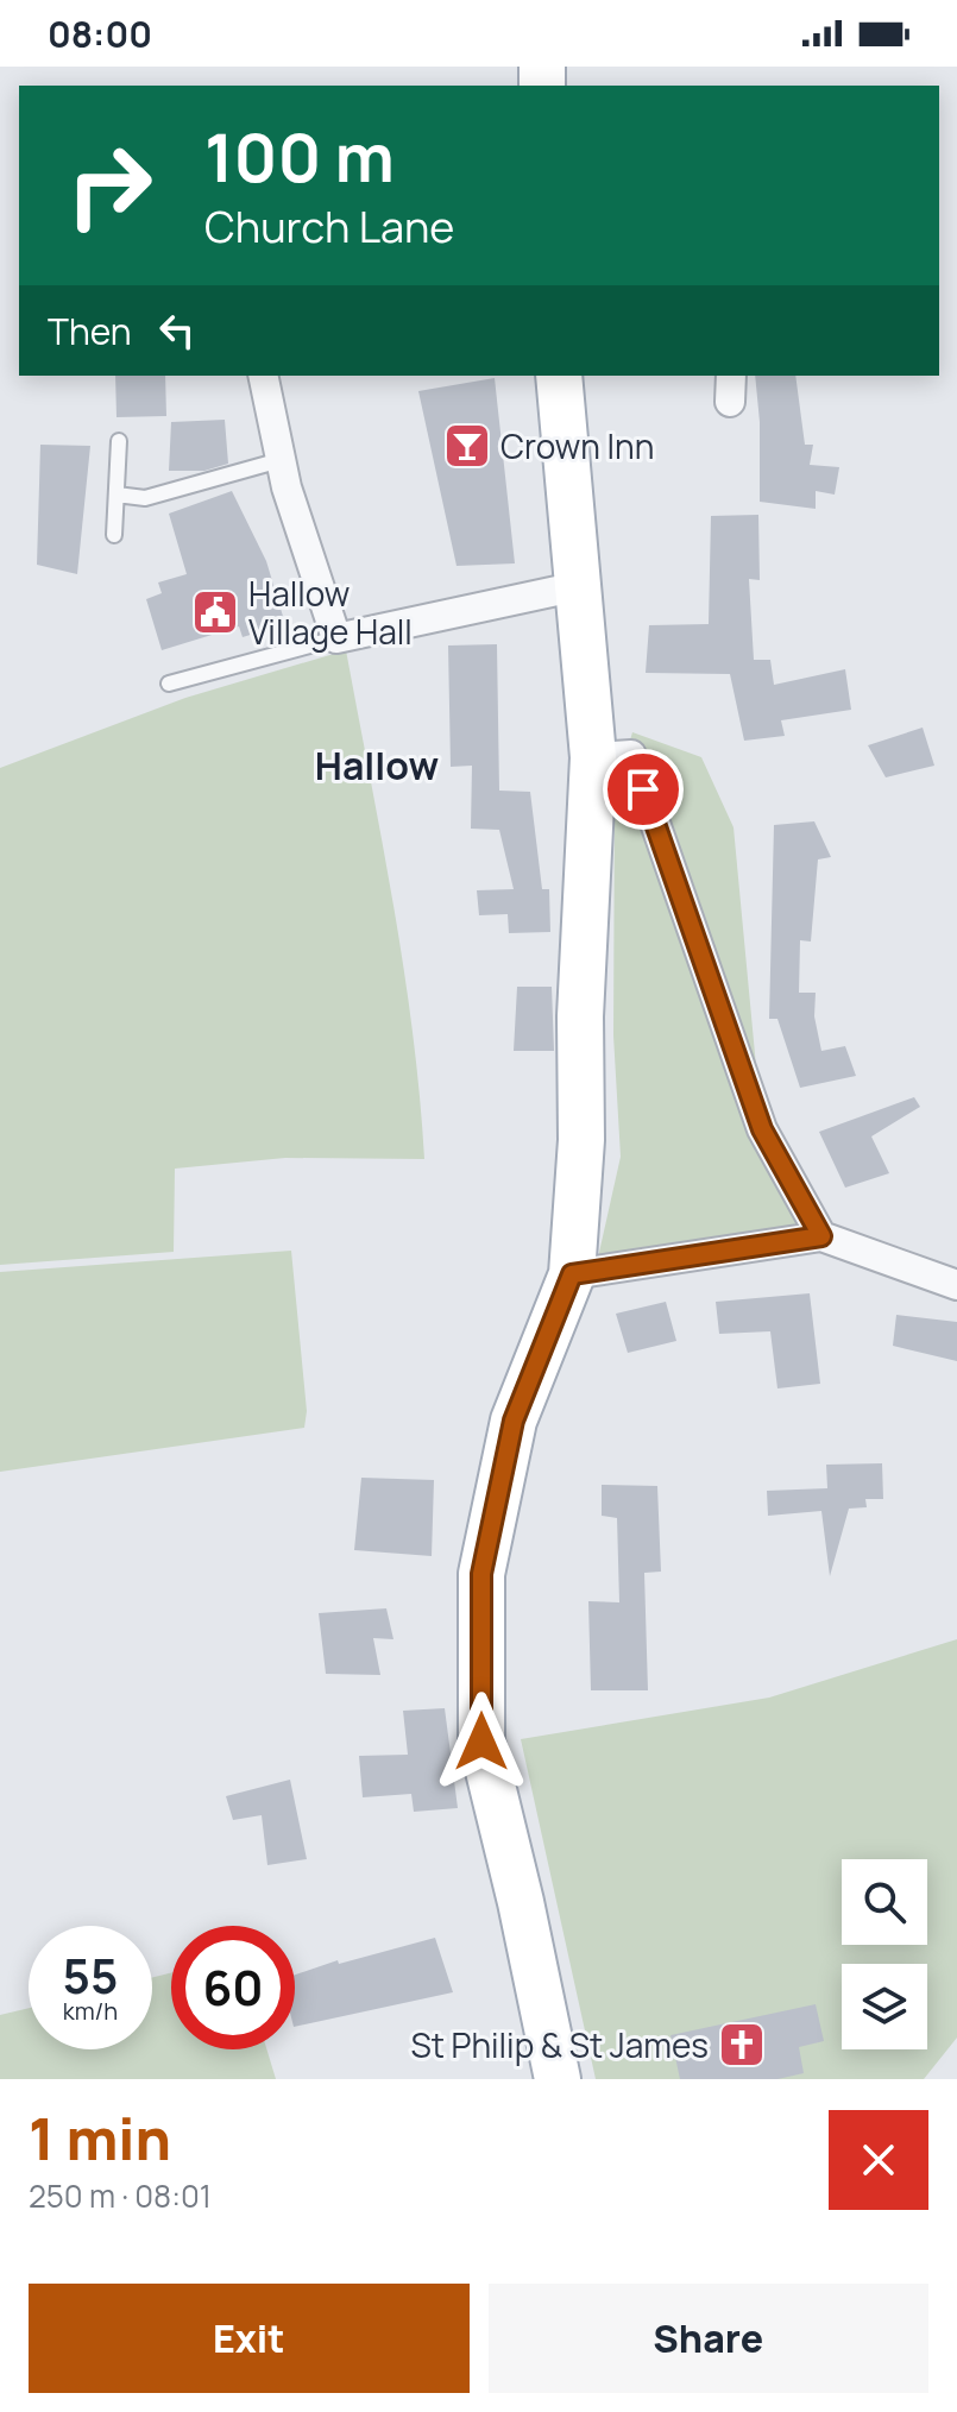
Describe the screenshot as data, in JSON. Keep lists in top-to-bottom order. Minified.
{"districts":["Hallow"],"places":{"bar":["Crown Inn"],"public building":["Hallow Village Hall"],"church":["St Philip & St James"]},"page":{"status":"08:00","turn":["100 m","Church Lane"],"then":"Then","speed":"55 km/h","limit":"60","heading":["1 min","250 m · 08:01"],"buttons":["Exit","Share"]}}
